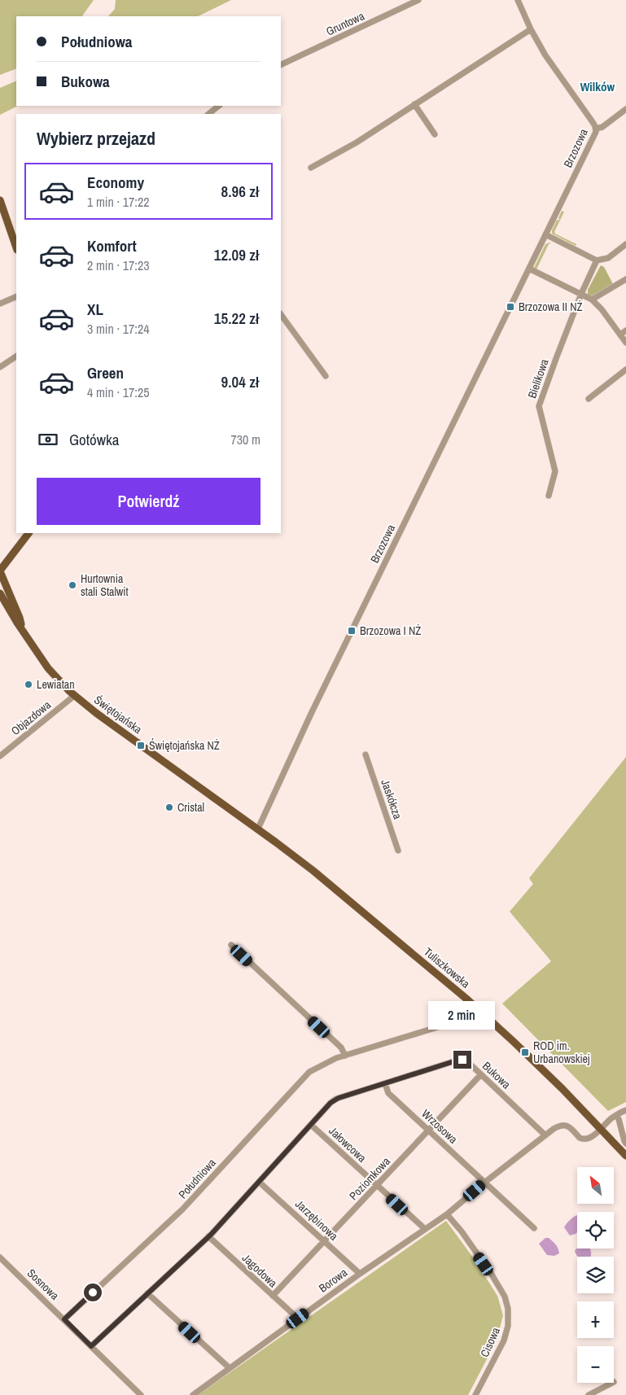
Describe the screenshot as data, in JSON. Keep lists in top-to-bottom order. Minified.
{"streets":{"main road":["Świętojańska","Tuliszkowska"],"street":["Gruntowa","Brzozowa","Bielikowa","Objazdowa","Jaskółcza","Bukowa","Wrzosowa","Jałowcowa","Południowa","Poziomkowa","Jarzębinowa","Jagodowa","Borowa","Sosnowa","Cisowa"]},"crossings":[["Brzozowa","Świętojańska"],["Brzozowa","Tuliszkowska"],["Świętojańska","Objazdowa"],["Świętojańska","Tuliszkowska"],["Tuliszkowska","Borowa"],["Bukowa","Wrzosowa"],["Bukowa","Jałowcowa"],["Bukowa","Poziomkowa"],["Bukowa","Jarzębinowa"],["Bukowa","Jagodowa"],["Bukowa","Borowa"],["Bukowa","Sosnowa"],["Wrzosowa","Poziomkowa"],["Wrzosowa","Borowa"],["Jałowcowa","Poziomkowa"],["Jałowcowa","Borowa"],["Południowa","Sosnowa"],["Poziomkowa","Jarzębinowa"],["Poziomkowa","Jagodowa"],["Jarzębinowa","Borowa"],["Jagodowa","Borowa"],["Borowa","Cisowa"]],"districts":["Wilków"],"places":{"transit":["Brzozowa II NŻ","Brzozowa I NŻ","Świętojańska NŻ","ROD im. Urbanowskiej"],"other":["Hurtownia stali Stalwit","Lewiatan","Cristal"]},"north":"top left","page":{"banner":["Południowa","Bukowa"],"heading":"Wybierz przejazd","list":[{"name":"Economy","note":"1 min · 17:22","value":"8.96 zł"},{"name":"Komfort","note":"2 min · 17:23","value":"12.09 zł"},{"name":"XL","note":"3 min · 17:24","value":"15.22 zł"},{"name":"Green","note":"4 min · 17:25","value":"9.04 zł"}],"pay":["Gotówka","730 m"],"buttons":"Potwierdź","bubble":"2 min","map_buttons":["+","−"]}}
